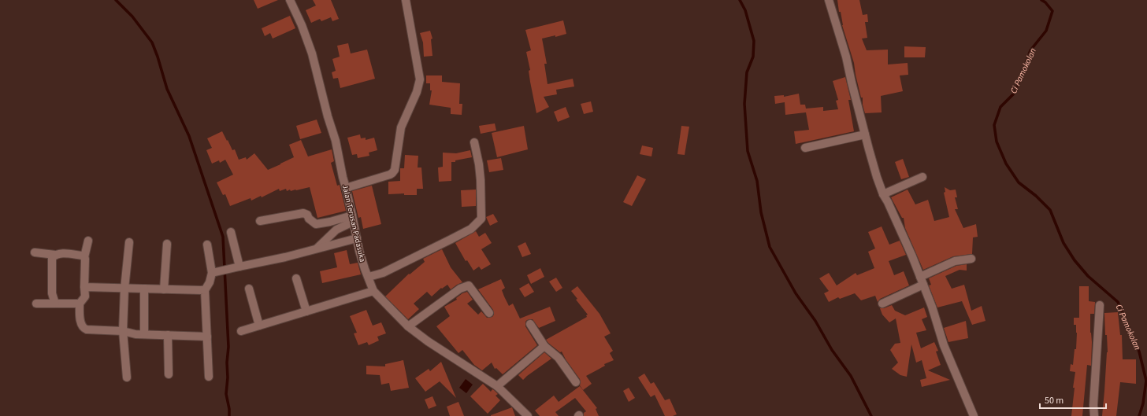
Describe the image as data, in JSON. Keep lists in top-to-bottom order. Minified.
{"streets":{"street":["Jalan Terusan Padasuka"]},"water":["Ci Pamokolan"],"scale_bar":"50 m"}
